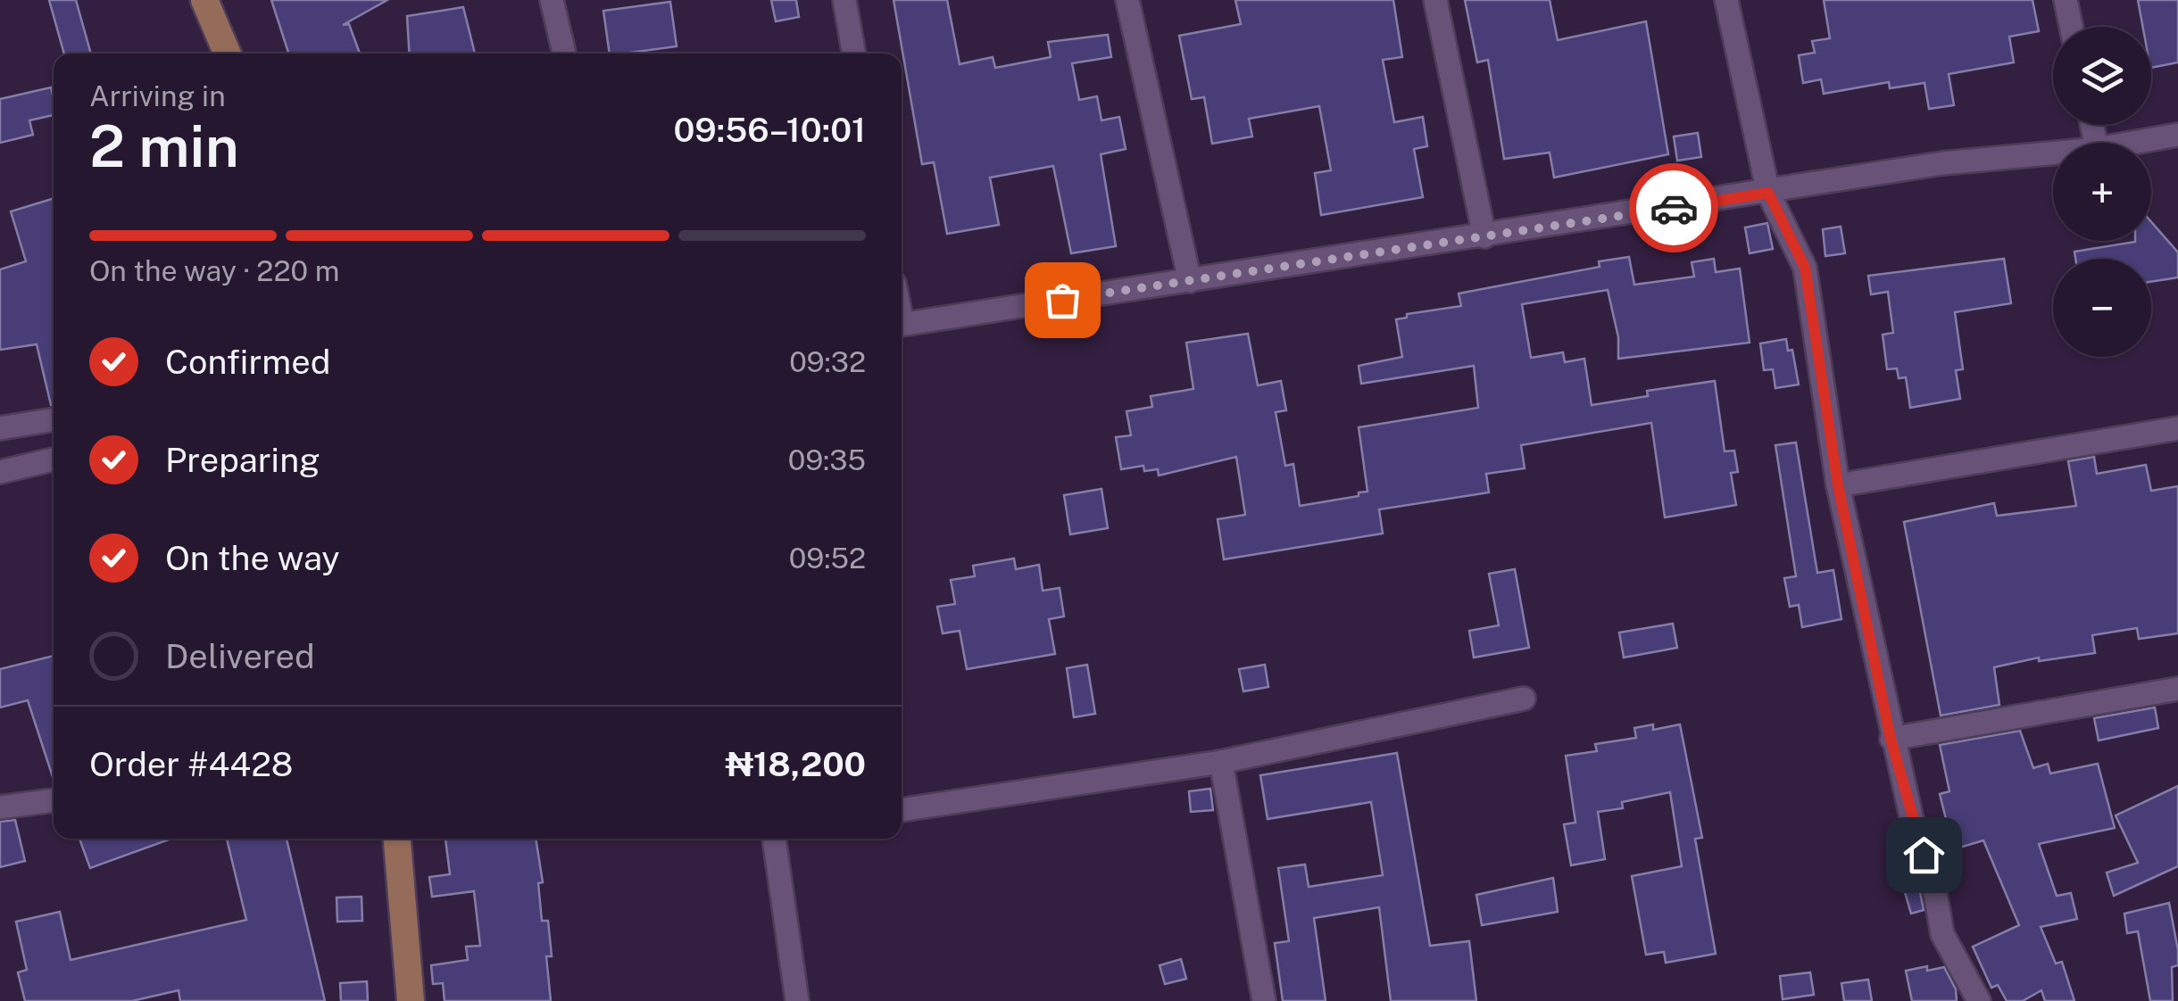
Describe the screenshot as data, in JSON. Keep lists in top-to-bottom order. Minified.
{"page":{"map_buttons":["+","−"],"heading":["2 min","Arriving in","09:56–10:01"],"panel":["Order #4428","₦18,200"],"bar":"On the way · 220 m","list":[["Confirmed","09:32"],["Preparing","09:35"],["On the way","09:52"],"Delivered"]}}
